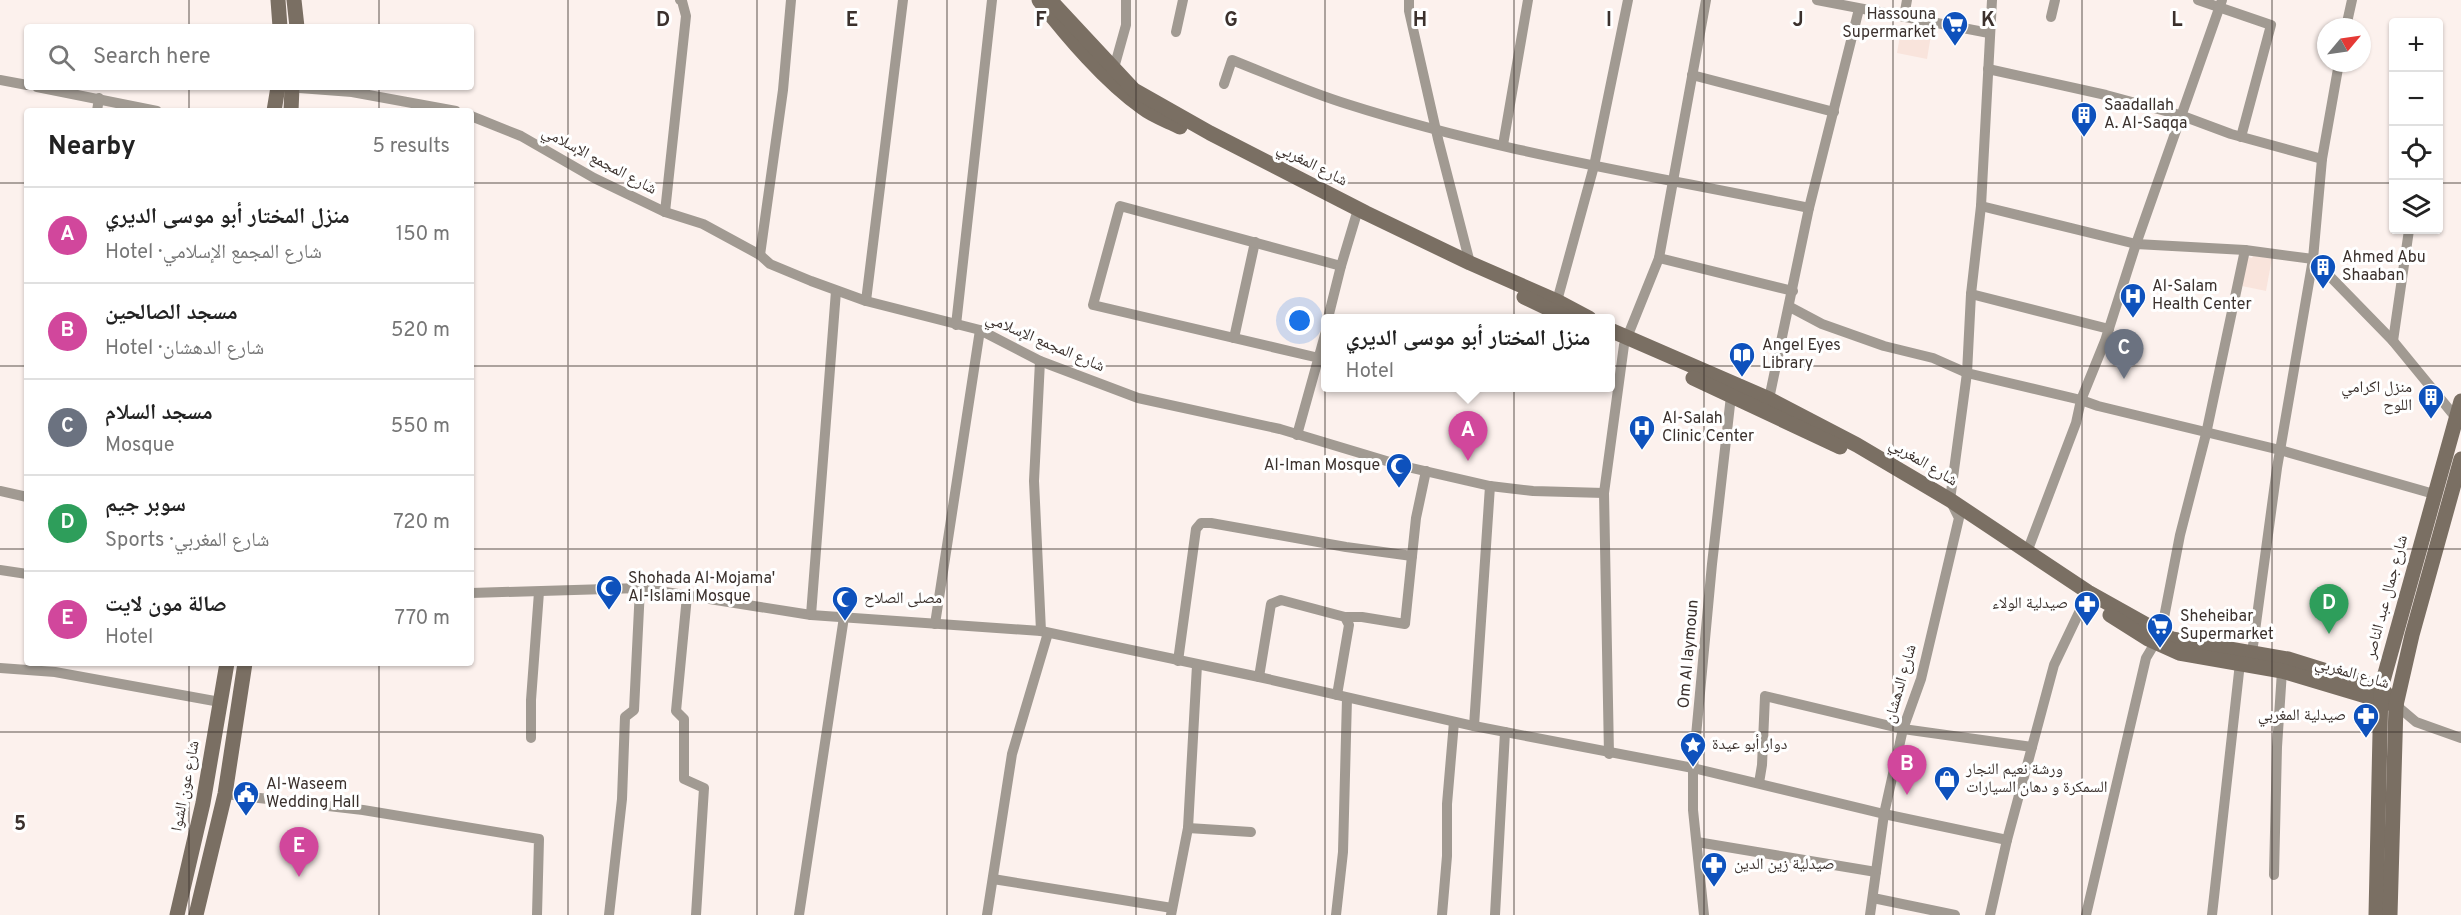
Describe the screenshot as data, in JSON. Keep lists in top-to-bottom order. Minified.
{"streets":{"main road":["شارع المغربي","شارع جمال عبد الناصر","شارع عون الشوا"],"street":["شارع المجمع الإسلامي","Om Al laymoun","شارع الدهشان"]},"crossings":[["شارع المغربي","شارع جمال عبد الناصر"],["شارع المغربي","Om Al laymoun"],["شارع المغربي","شارع الدهشان"]],"places":{"supermarket":["Hassouna Supermarket","Sheheibar Supermarket"],"building":["Saadallah A. Al-Saqqa","Ahmed Abu Shaaban","منزل اكرامي اللوح"],"hospital":["Al-Salam Health Center","Al-Salah Clinic Center"],"library":["Angel Eyes Library"],"mosque":["Al-Iman Mosque","Shohada Al-Mojama' Al-Islami Mosque","مصلى الصلاح"],"pharmacy":["صيدلية الولاء","صيدلية المغربي","صيدلية زين الدين"],"place":["دوار أبو عيدة"],"shop":["ورشة نعيم النجار السمكرة و دهان السيارات"],"public building":["Al-Waseem Wedding Hall"]},"north":"top right","page":{"map_buttons":["+","−"],"search":"Search here","heading":["Nearby","5 results"],"list":[{"mark":"A","name":"منزل المختار أبو موسى الديري","note":"Hotel · شارع المجمع الإسلامي","value":"150 m"},{"mark":"B","name":"مسجد الصالحين","note":"Hotel · شارع الدهشان","value":"520 m"},{"mark":"C","name":"مسجد السلام","note":"Mosque","value":"550 m"},{"mark":"D","name":"سوبر جيم","note":"Sports · شارع المغربي","value":"720 m"},{"mark":"E","name":"صالة مون لايت","note":"Hotel","value":"770 m"}],"popup":["منزل المختار أبو موسى الديري","Hotel"],"pins":["C","A","D","B","E"]},"grid":{"columns":["D","E","F","G","H","I","J","K","L"],"rows":["5"]}}
